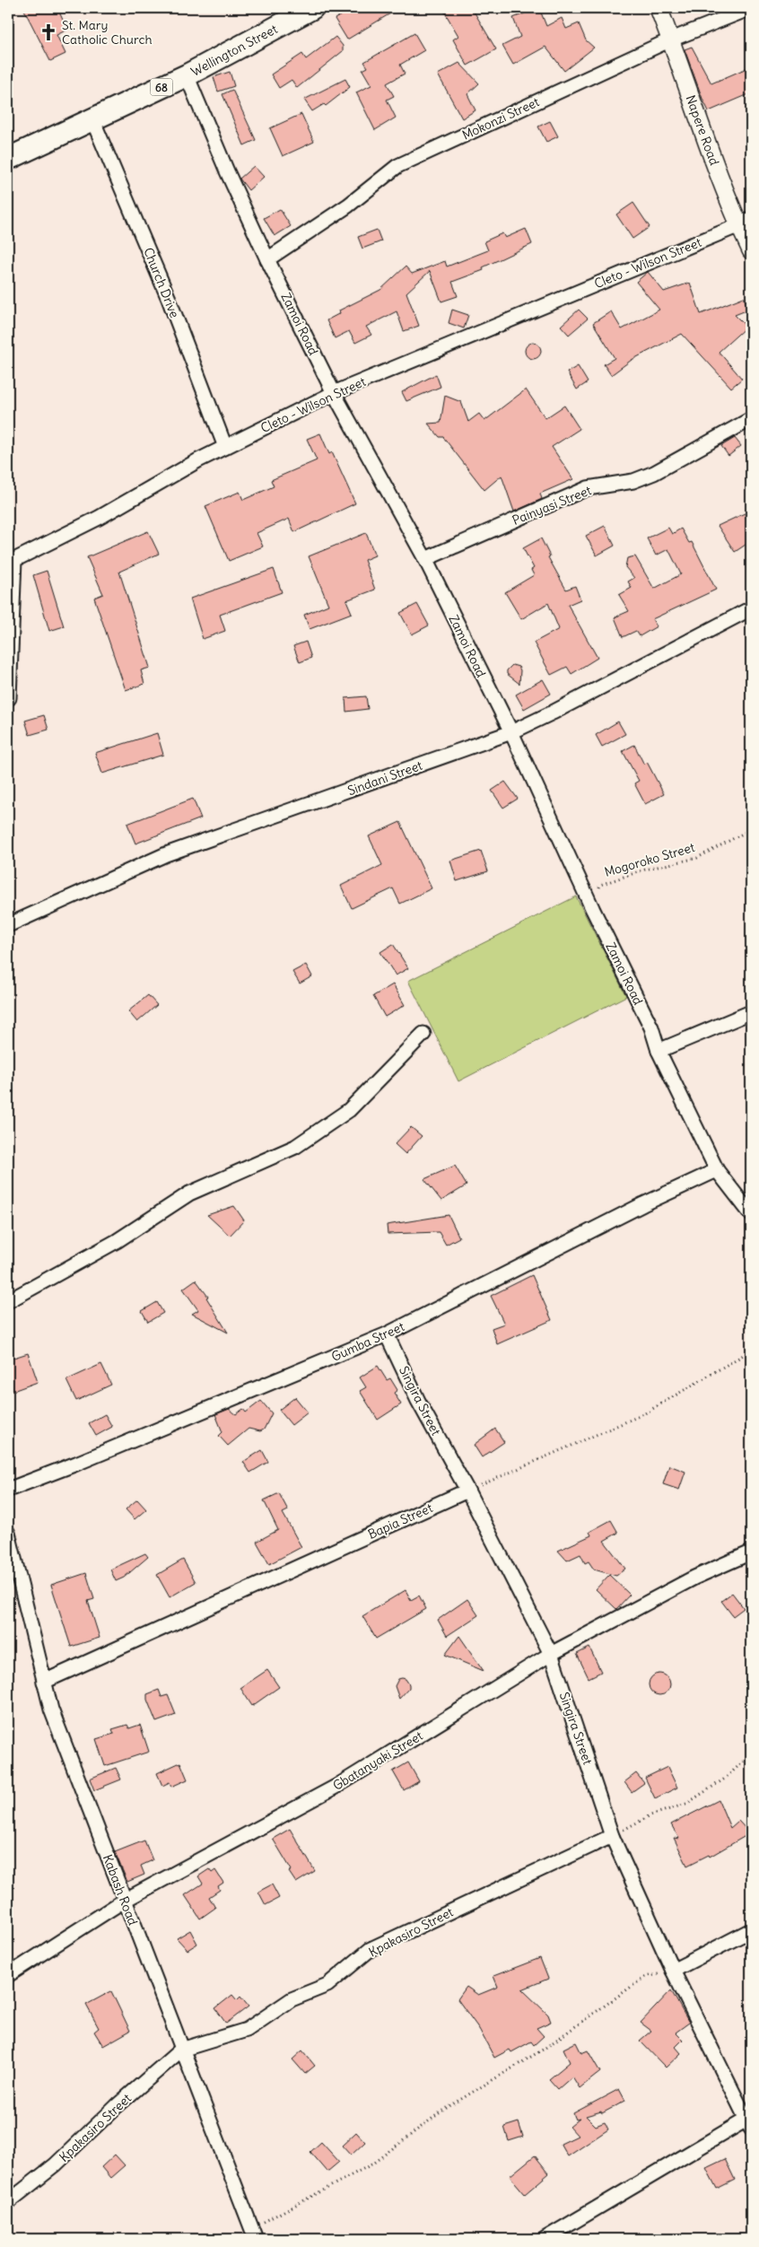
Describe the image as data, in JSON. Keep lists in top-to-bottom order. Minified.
{"streets":{"main road":["Wellington Street","68"],"street":["Mokonzi Street","Napere Road","Cleto - Wilson Street","Church Drive","Zamoi Road","Painyasi Street","Sindani Street","Gumba Street","Singira Street","Bapia Street","Gbatanyaki Street","Kabash Road","Kpakasiro Street"],"path":["Mogoroko Street"]},"crossings":[["Wellington Street","Church Drive"],["Wellington Street","Zamoi Road"],["Mokonzi Street","Napere Road"],["Mokonzi Street","Zamoi Road"],["Napere Road","Cleto - Wilson Street"],["Cleto - Wilson Street","Church Drive"],["Cleto - Wilson Street","Zamoi Road"],["Zamoi Road","Painyasi Street"],["Zamoi Road","Sindani Street"],["Zamoi Road","Mogoroko Street"],["Zamoi Road","Gumba Street"],["Gumba Street","Singira Street"],["Singira Street","Bapia Street"],["Singira Street","Gbatanyaki Street"],["Singira Street","Kpakasiro Street"],["Bapia Street","Kabash Road"],["Gbatanyaki Street","Kabash Road"],["Kabash Road","Kpakasiro Street"]],"places":{"church":["St. Mary Catholic Church"]}}
